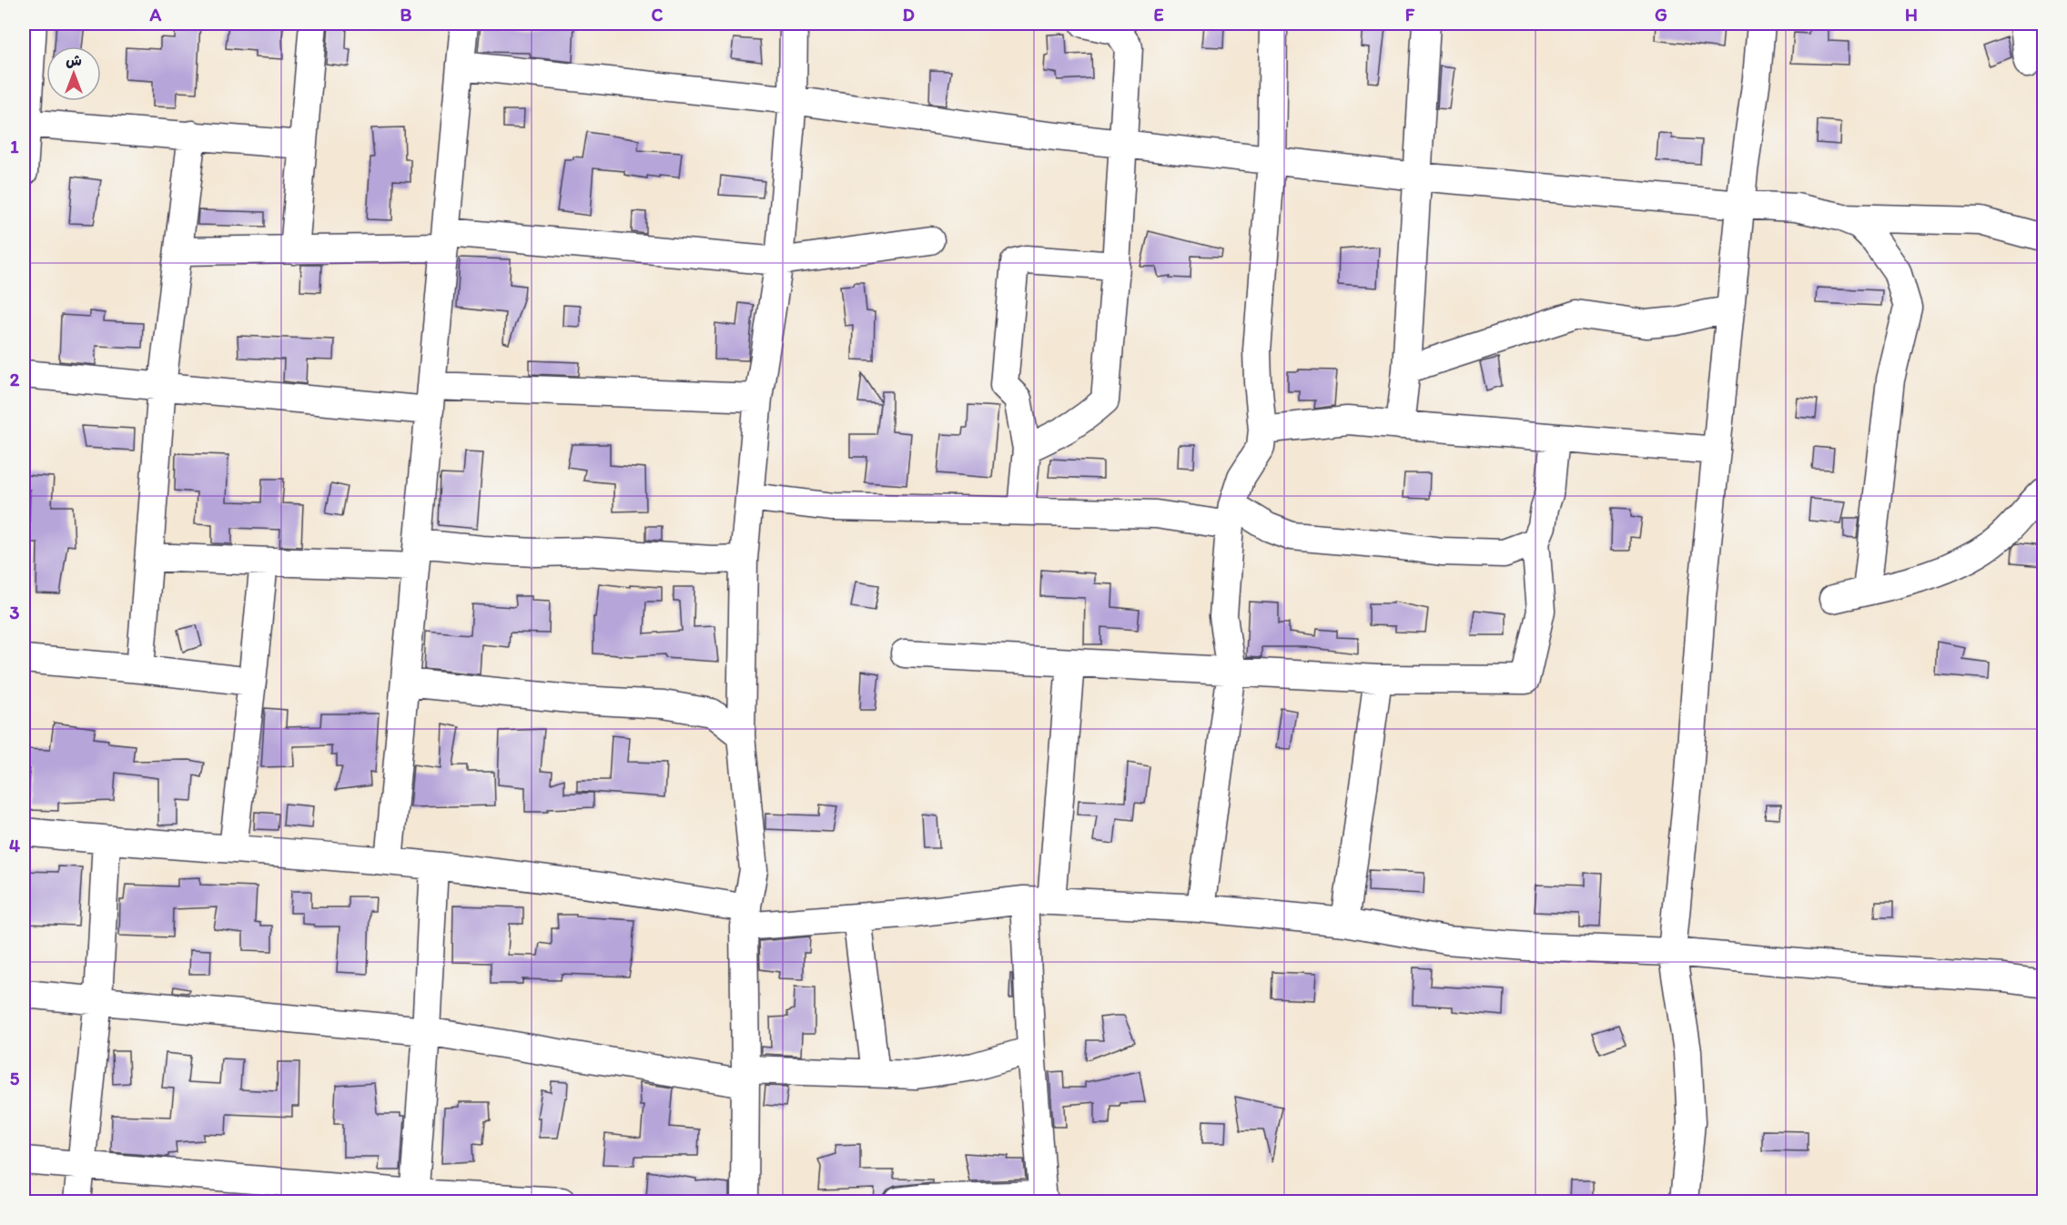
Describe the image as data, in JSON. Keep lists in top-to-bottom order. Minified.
{"north":"top","grid":{"columns":["A","B","C","D","E","F","G","H"],"rows":["1","2","3","4","5"]}}
